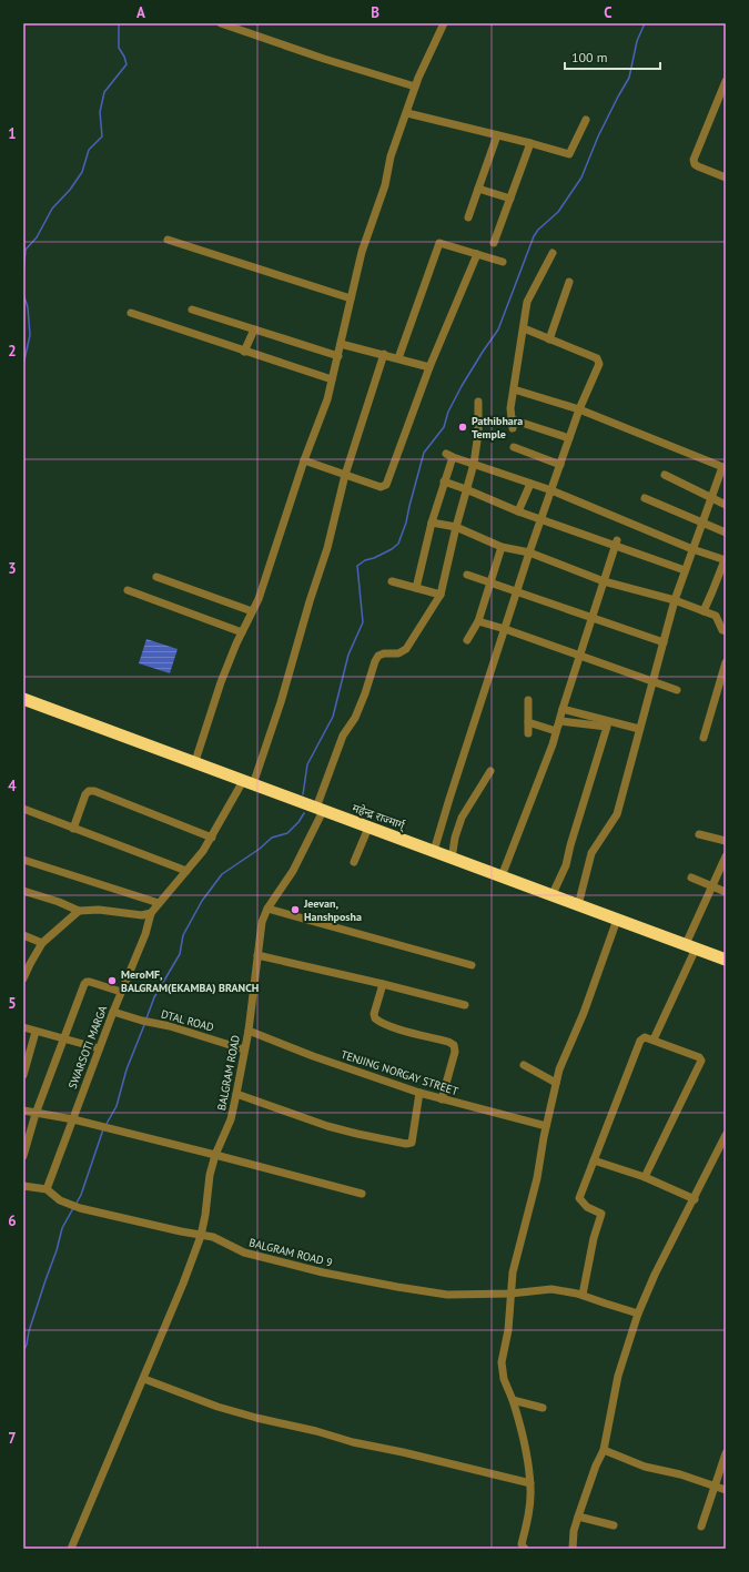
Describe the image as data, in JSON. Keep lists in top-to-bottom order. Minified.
{"streets":{"highway":["महेन्द्र राज्मार्ग्"],"street":["DTAL ROAD","SWARSOTI MARGA","BALGRAM ROAD","TENJING NORGAY STREET","BALGRAM ROAD 9"]},"crossings":[["महेन्द्र राज्मार्ग्","BALGRAM ROAD"],["DTAL ROAD","SWARSOTI MARGA"],["DTAL ROAD","BALGRAM ROAD"],["SWARSOTI MARGA","BALGRAM ROAD 9"],["BALGRAM ROAD","TENJING NORGAY STREET"],["BALGRAM ROAD","BALGRAM ROAD 9"]],"places":["Pathibhara Temple","Jeevan, Hanshposha","MeroMF, BALGRAM(EKAMBA) BRANCH"],"scale_bar":"100 m","grid":{"columns":["A","B","C"],"rows":["1","2","3","4","5","6","7"]}}
